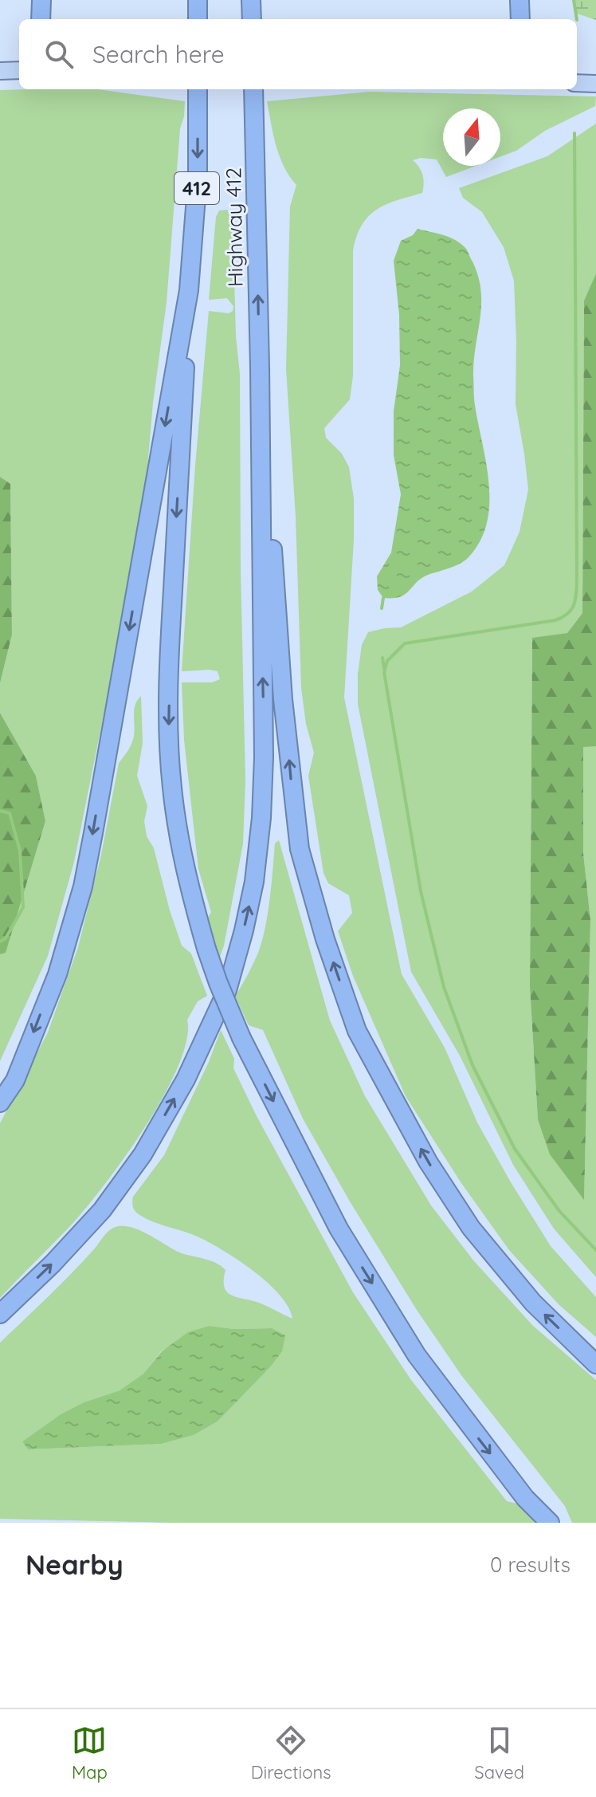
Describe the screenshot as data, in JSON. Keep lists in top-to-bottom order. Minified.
{"streets":{"highway":["412","Highway 412"]},"north":"top","page":{"search":"Search here","heading":["Nearby","0 results"],"nav":["Map","Directions","Saved"]}}
